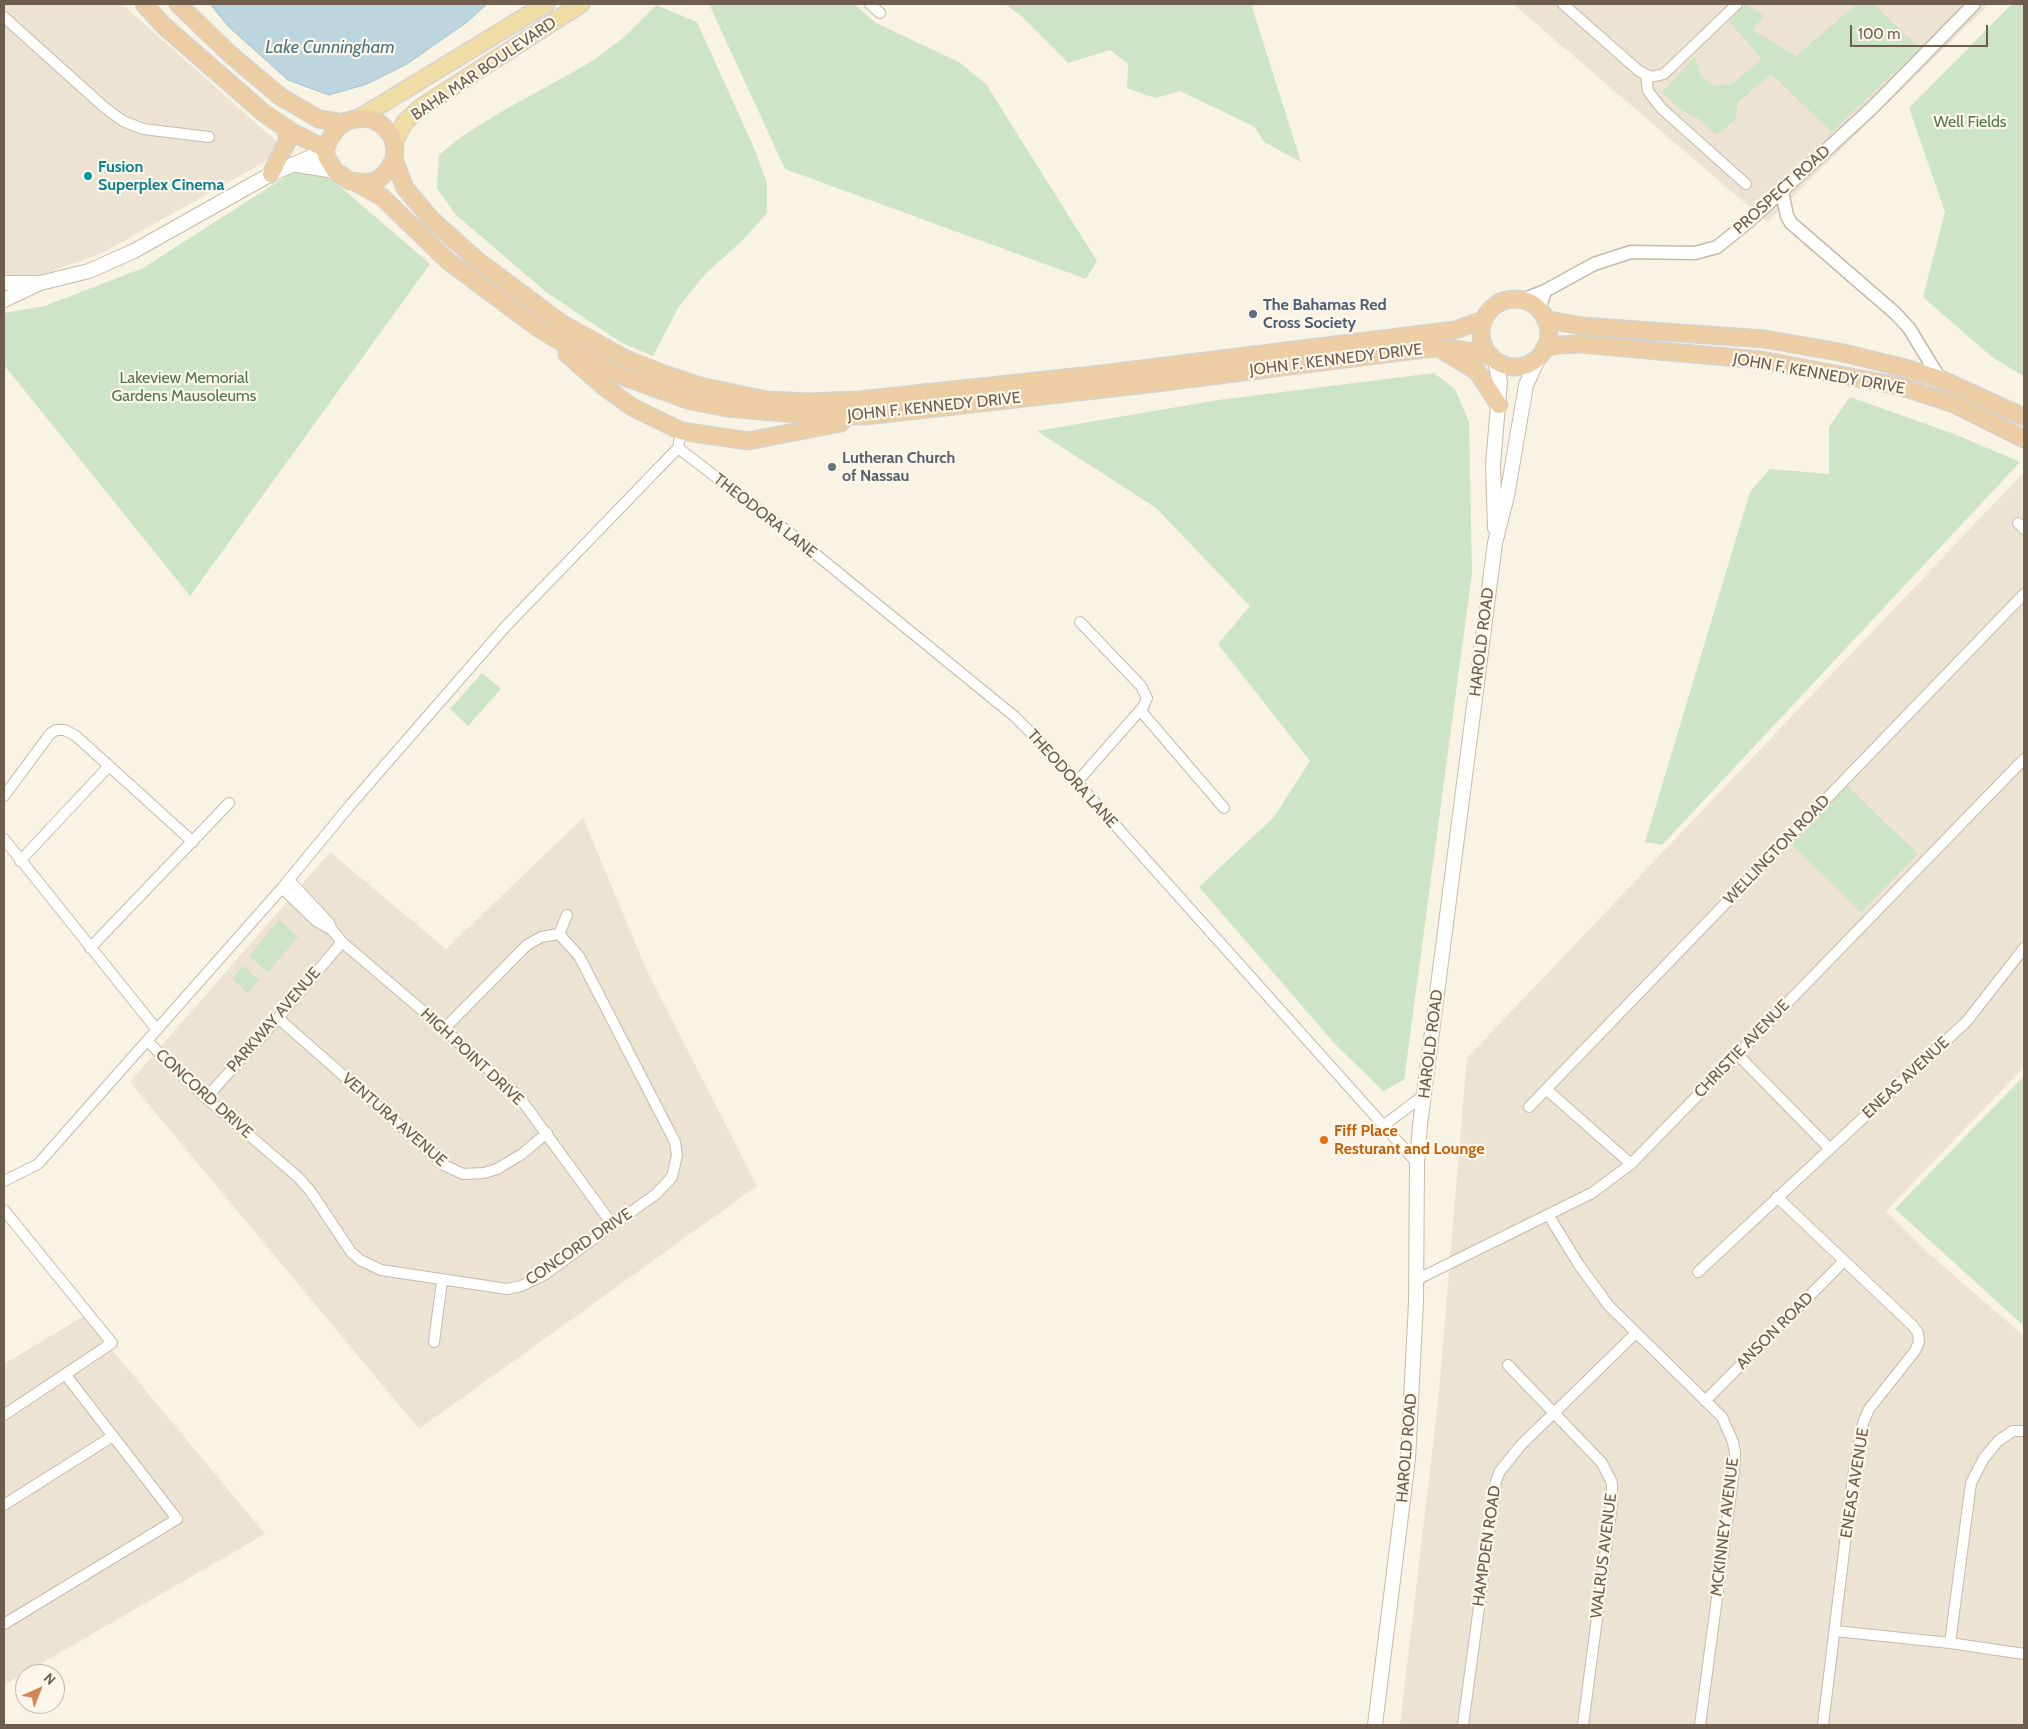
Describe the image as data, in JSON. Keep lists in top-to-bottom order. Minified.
{"streets":{"highway":["JOHN F. KENNEDY DRIVE"],"main road":["BAHA MAR BOULEVARD","HAROLD ROAD"],"street":["PROSPECT ROAD","THEODORA LANE","WELLINGTON ROAD","PARKWAY AVENUE","CHRISTIE AVENUE","HIGH POINT DRIVE","ENEAS AVENUE","CONCORD DRIVE","VENTURA AVENUE","ANSON ROAD","MCKINNEY AVENUE","HAMPDEN ROAD","WALRUS AVENUE"]},"crossings":[["BAHA MAR BOULEVARD","JOHN F. KENNEDY DRIVE"],["PROSPECT ROAD","JOHN F. KENNEDY DRIVE"],["PROSPECT ROAD","HAROLD ROAD"],["JOHN F. KENNEDY DRIVE","HAROLD ROAD"],["THEODORA LANE","HAROLD ROAD"],["HAROLD ROAD","CHRISTIE AVENUE"],["PARKWAY AVENUE","HIGH POINT DRIVE"],["PARKWAY AVENUE","CONCORD DRIVE"],["PARKWAY AVENUE","VENTURA AVENUE"],["CHRISTIE AVENUE","MCKINNEY AVENUE"],["HIGH POINT DRIVE","CONCORD DRIVE"],["HIGH POINT DRIVE","VENTURA AVENUE"],["ENEAS AVENUE","ANSON ROAD"],["ANSON ROAD","MCKINNEY AVENUE"],["MCKINNEY AVENUE","HAMPDEN ROAD"],["HAMPDEN ROAD","WALRUS AVENUE"]],"water":["Lake Cunningham"],"parks":["Well Fields","Lakeview Memorial Gardens Mausoleums"],"places":["Fusion Superplex Cinema","The Bahamas Red Cross Society","Lutheran Church of Nassau","Fiff Place Resturant and Lounge"],"scale_bar":"100 m","north":"top right"}
